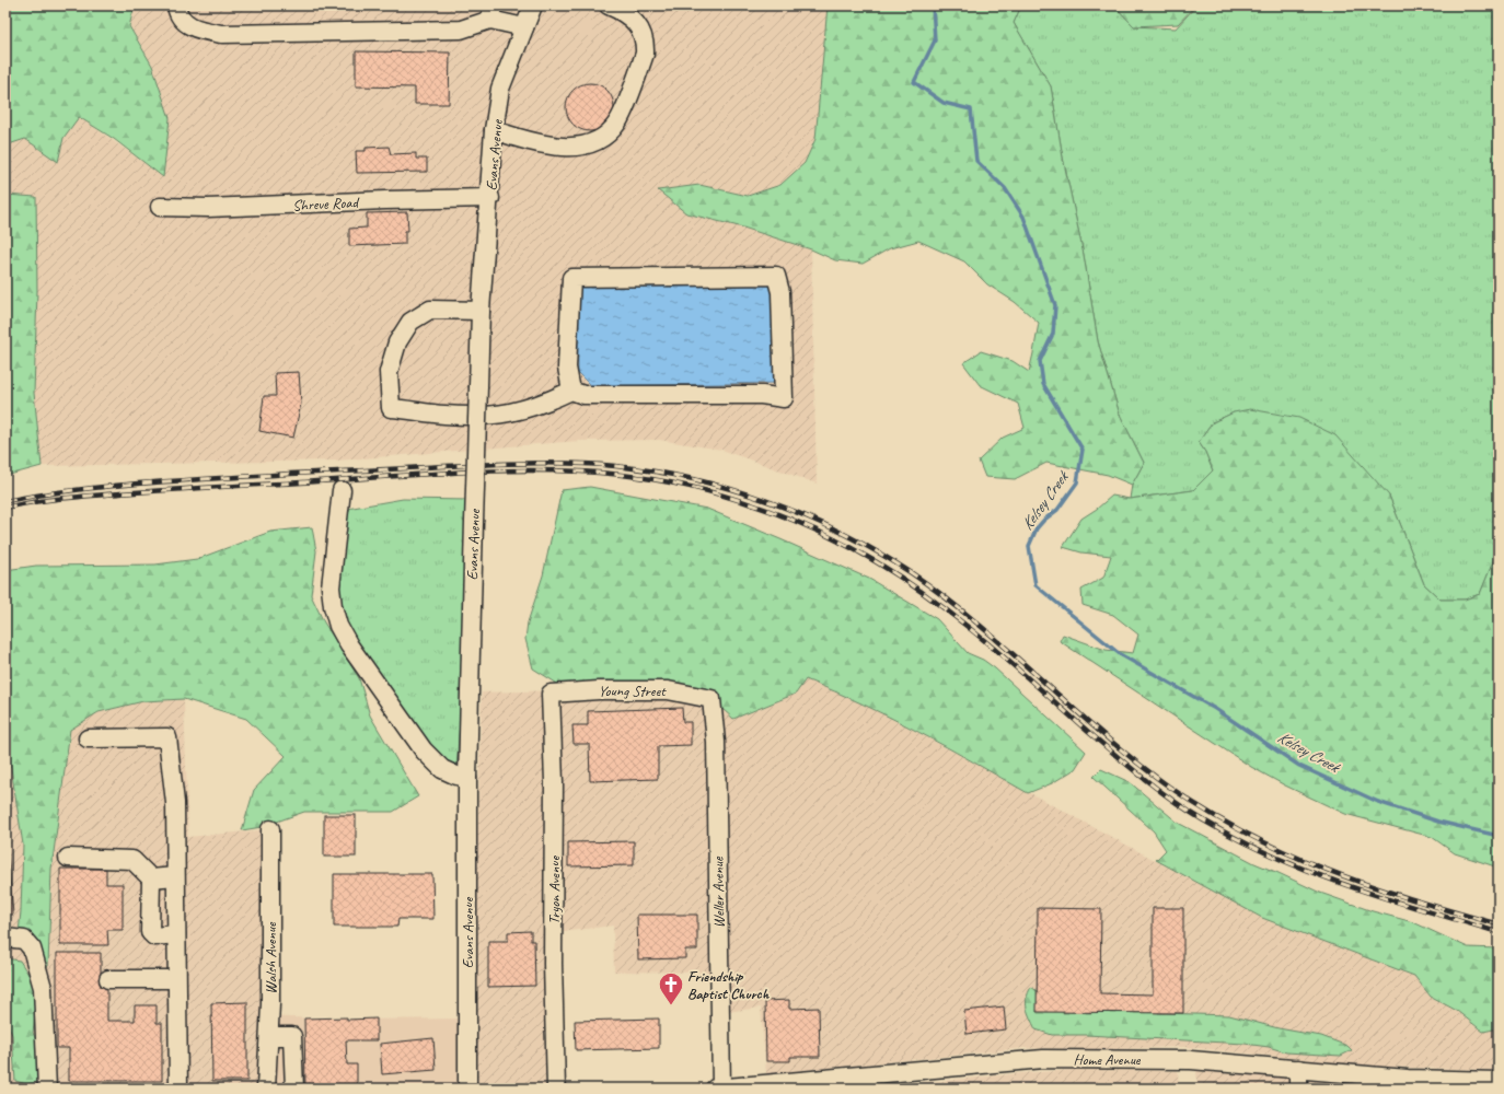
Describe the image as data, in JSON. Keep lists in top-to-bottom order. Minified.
{"streets":{"street":["Evans Avenue","Shreve Road","Young Street","Tryon Avenue","Weller Avenue","Walsh Avenue","Home Avenue"]},"crossings":[["Evans Avenue","Shreve Road"],["Young Street","Tryon Avenue"],["Young Street","Weller Avenue"],["Weller Avenue","Home Avenue"]],"water":["Kelsey Creek"],"places":{"church":["Friendship Baptist Church"]}}
